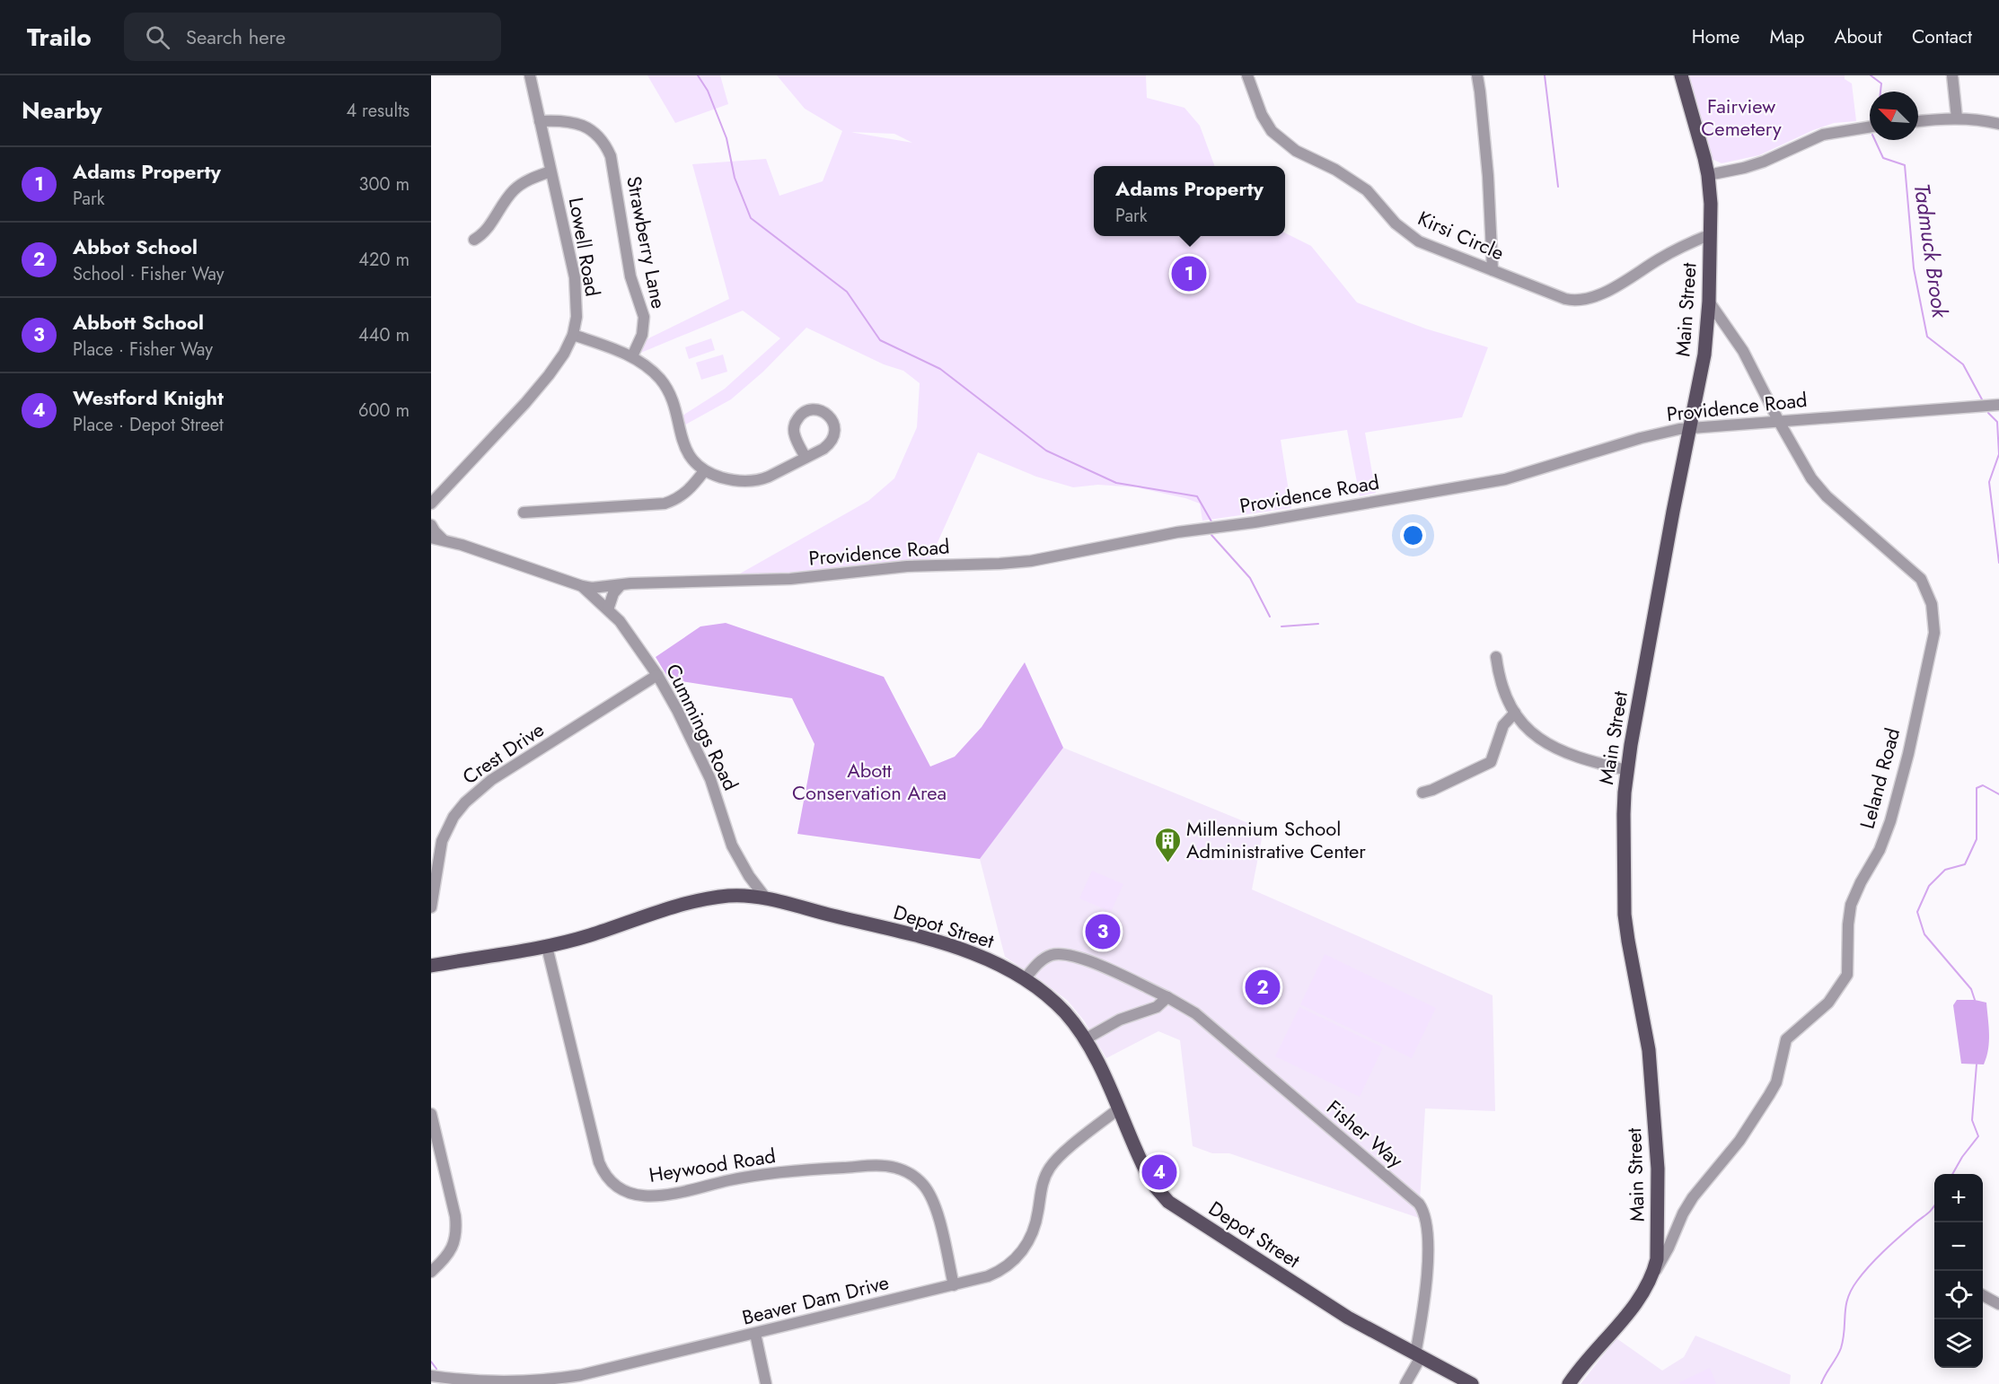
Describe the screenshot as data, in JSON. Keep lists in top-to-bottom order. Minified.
{"streets":{"main road":["Main Street","Depot Street"],"street":["Kirsi Circle","Strawberry Lane","Lowell Road","Providence Road","Cummings Road","Crest Drive","Leland Road","Fisher Way","Heywood Road","Beaver Dam Drive"]},"crossings":[["Kirsi Circle","Main Street"],["Strawberry Lane","Lowell Road"],["Main Street","Providence Road"],["Main Street","Leland Road"],["Providence Road","Cummings Road"],["Providence Road","Leland Road"],["Cummings Road","Crest Drive"],["Cummings Road","Depot Street"],["Depot Street","Fisher Way"],["Depot Street","Heywood Road"],["Depot Street","Beaver Dam Drive"],["Heywood Road","Beaver Dam Drive"]],"water":["Tadmuck Brook"],"parks":["Fairview Cemetery","Abott Conservation Area"],"places":{"building":["Millennium School Administrative Center"]},"north":"top left","page":{"header":"Trailo","search":"Search here","nav":["Home","Map","About","Contact"],"heading":["Nearby","4 results"],"list":[{"mark":"1","name":"Adams Property","note":"Park","value":"300 m"},{"mark":"2","name":"Abbot School","note":"School · Fisher Way","value":"420 m"},{"mark":"3","name":"Abbott School","note":"Place · Fisher Way","value":"440 m"},{"mark":"4","name":"Westford Knight","note":"Place · Depot Street","value":"600 m"}],"popup":["Adams Property","Park"],"pins":["1","3","2","4"],"map_buttons":["+","−"]}}
